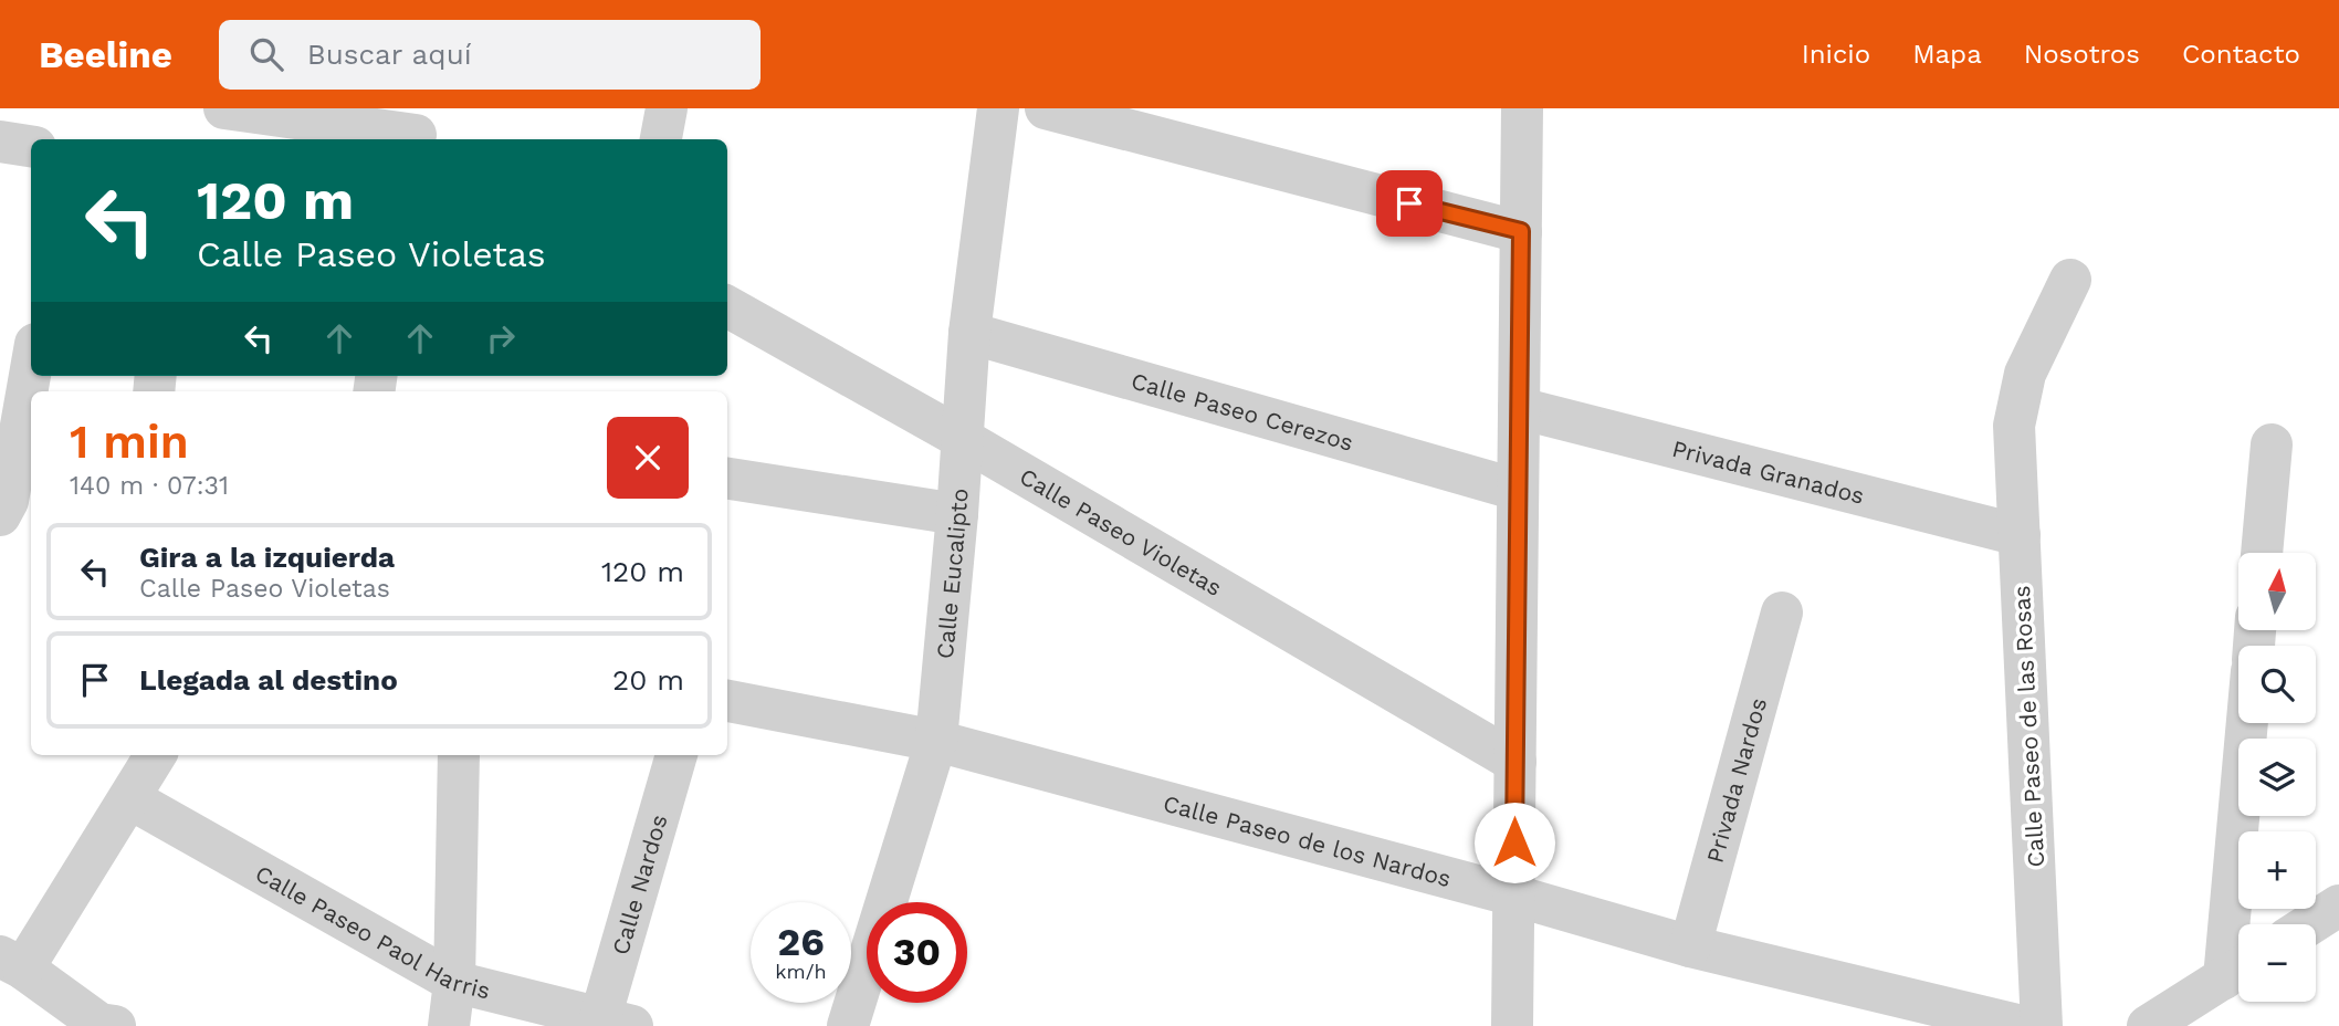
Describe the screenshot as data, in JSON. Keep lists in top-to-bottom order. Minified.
{"streets":{"street":["Calle Paseo Cerezos","Privada Granados","Calle Paseo Violetas","Calle Eucalipto","Calle Paseo de las Rosas","Privada Nardos","Calle Paseo de los Nardos","Calle Nardos","Calle Paseo Paol Harris"]},"crossings":[["Calle Paseo Cerezos","Calle Eucalipto"],["Privada Granados","Calle Paseo de las Rosas"],["Calle Paseo Violetas","Calle Eucalipto"],["Calle Eucalipto","Calle Paseo de los Nardos"],["Privada Nardos","Calle Paseo de los Nardos"],["Calle Nardos","Calle Paseo Paol Harris"]],"north":"top","page":{"header":"Beeline","search":"Buscar aquí","nav":["Inicio","Mapa","Nosotros","Contacto"],"turn":["120 m","Calle Paseo Violetas"],"heading":["1 min","140 m · 07:31"],"list":[{"name":"Gira a la izquierda","note":"Calle Paseo Violetas","value":"120 m"},{"name":"Llegada al destino","value":"20 m"}],"map_buttons":["+","−"],"speed":"26 km/h","limit":"30"}}
